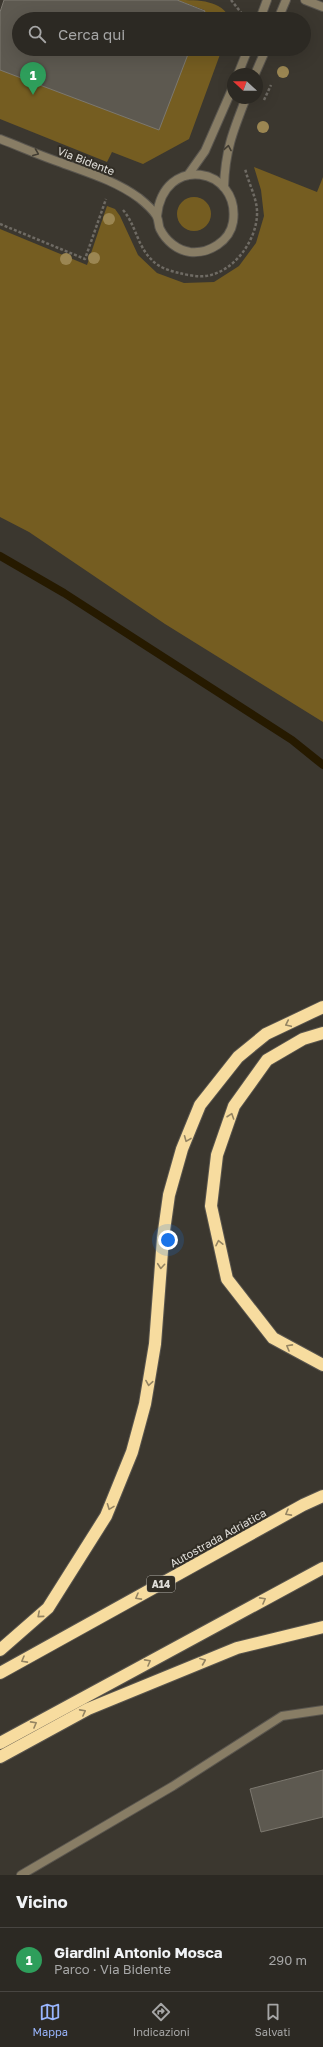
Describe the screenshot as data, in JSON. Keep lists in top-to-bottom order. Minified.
{"streets":{"highway":["Autostrada Adriatica","A14"],"street":["Via Bidente"]},"north":"left","page":{"search":"Cerca qui","pins":"1","heading":"Vicino","list":[{"mark":"1","name":"Giardini Antonio Mosca","note":"Parco · Via Bidente","value":"290 m"}],"nav":["Mappa","Indicazioni","Salvati"]}}
